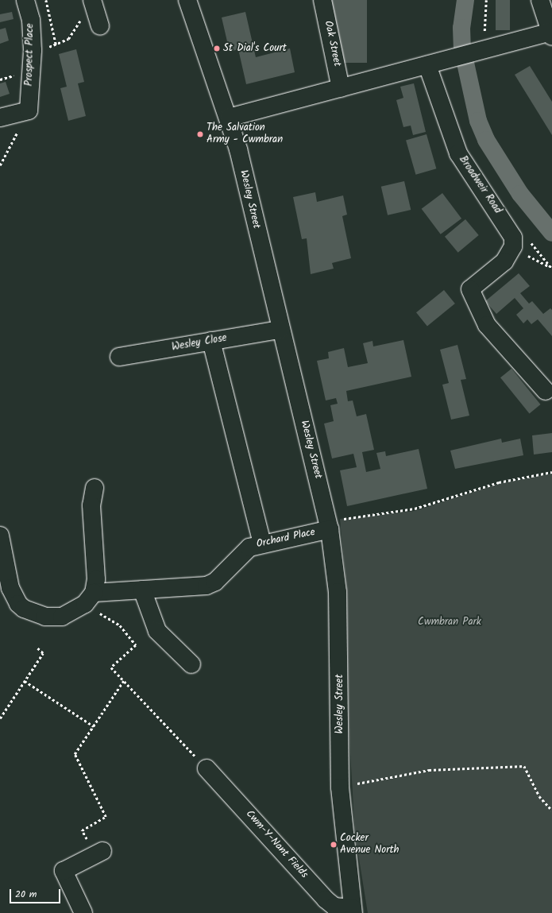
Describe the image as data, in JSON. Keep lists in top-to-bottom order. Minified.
{"streets":{"street":["Oak Street","Prospect Place","Broadweir Road","Wesley Street","Wesley Close","Orchard Place","Cwm-Y-Nant Fields"]},"crossings":[["Wesley Street","Wesley Close"],["Wesley Street","Orchard Place"],["Wesley Street","Cwm-Y-Nant Fields"]],"parks":["Cwmbran Park"],"places":["St Dial's Court","The Salvation Army - Cwmbran","Cocker Avenue North"],"scale_bar":"20 m"}
